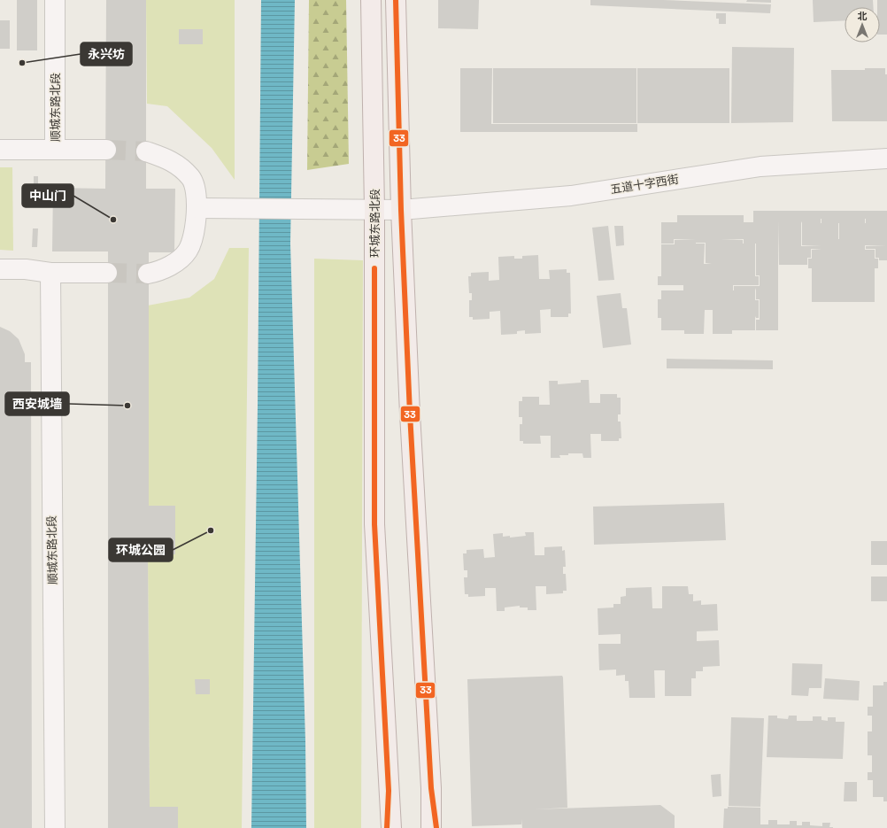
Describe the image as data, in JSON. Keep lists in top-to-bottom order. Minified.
{"streets":{"main road":["环城东路北段"],"street":["顺城东路北段","五道十字西街"]},"crossings":[["五道十字西街","环城东路北段"]],"places":["永兴坊","中山门","西安城墙","环城公园"],"lines":["transit line 33"],"north":"top"}
